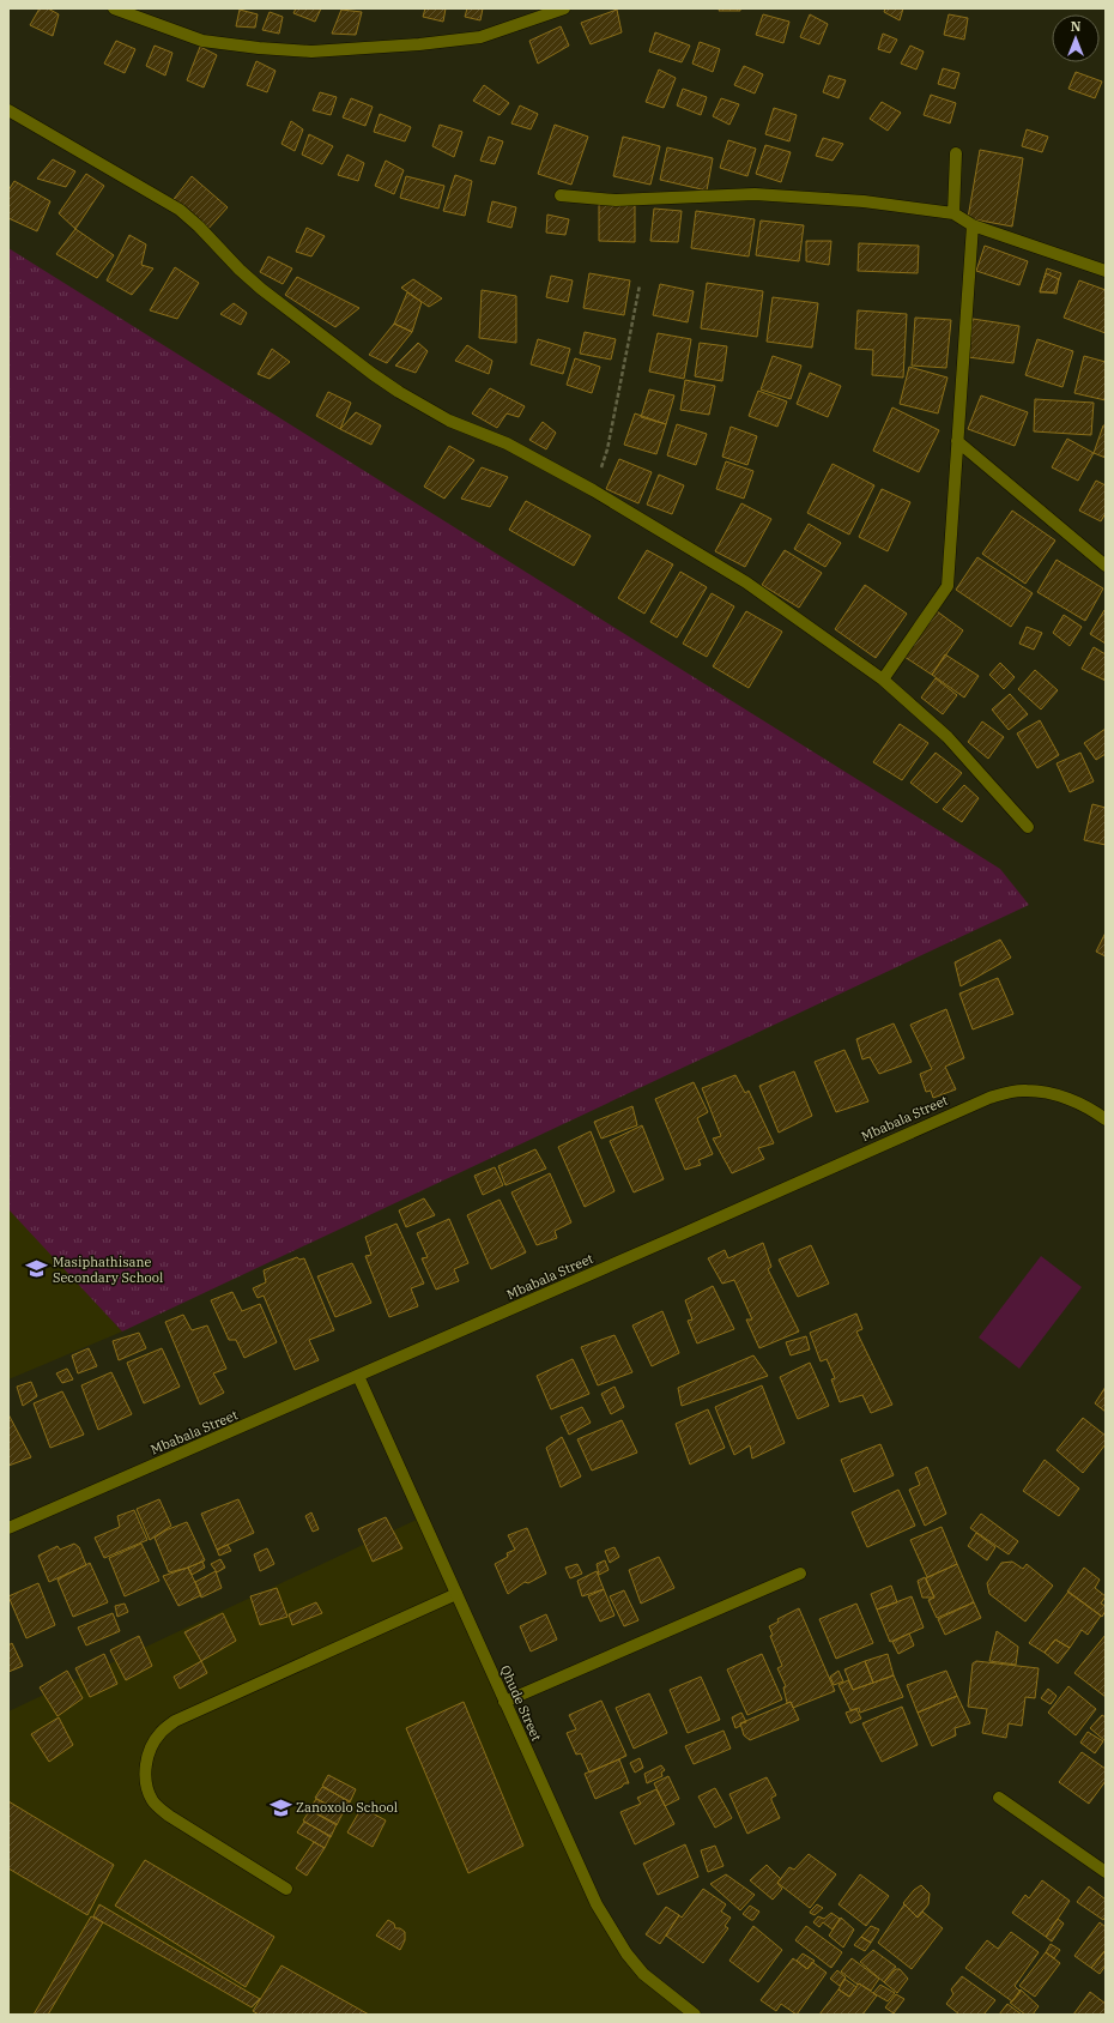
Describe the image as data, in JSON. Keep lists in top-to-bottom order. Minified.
{"streets":{"street":["Mbabala Street","Qhude Street"]},"crossings":[["Mbabala Street","Qhude Street"]],"places":{"school or university":["Masiphathisane Secondary School","Zanoxolo School"]},"north":"top"}
